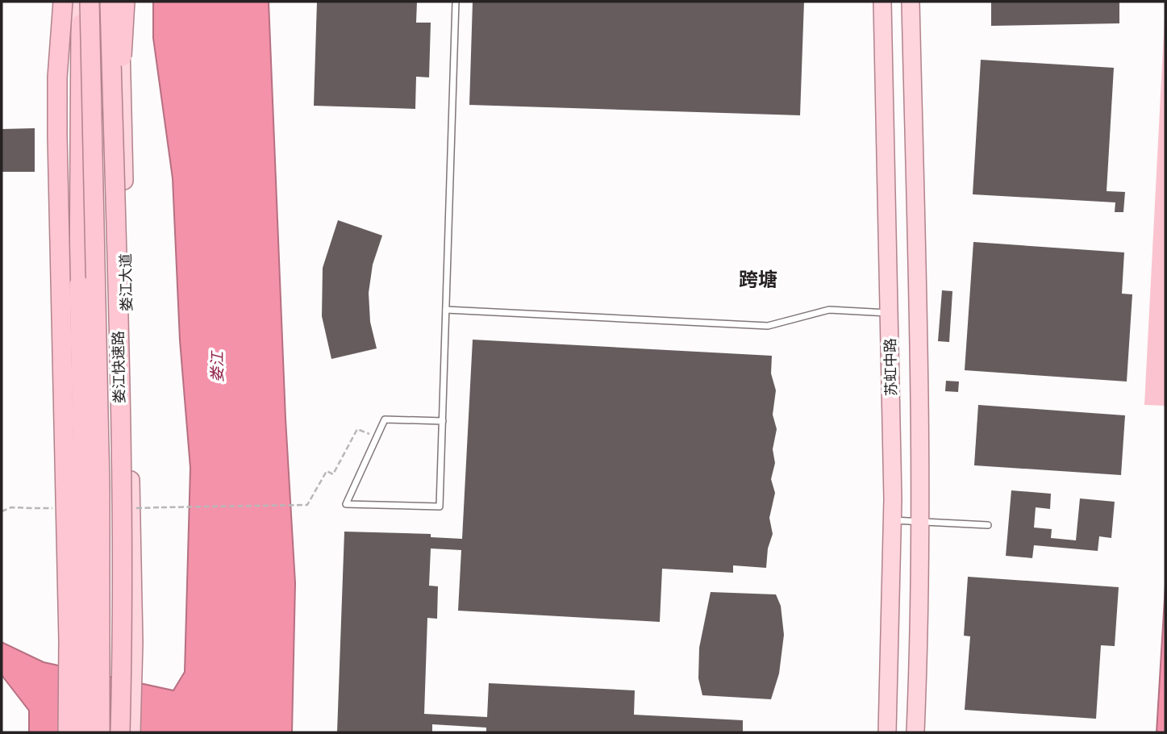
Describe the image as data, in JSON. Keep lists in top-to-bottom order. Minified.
{"streets":{"highway":["娄江快速路"],"main road":["娄江大道","苏虹中路"]},"districts":["跨塘"],"water":["娄江"]}
